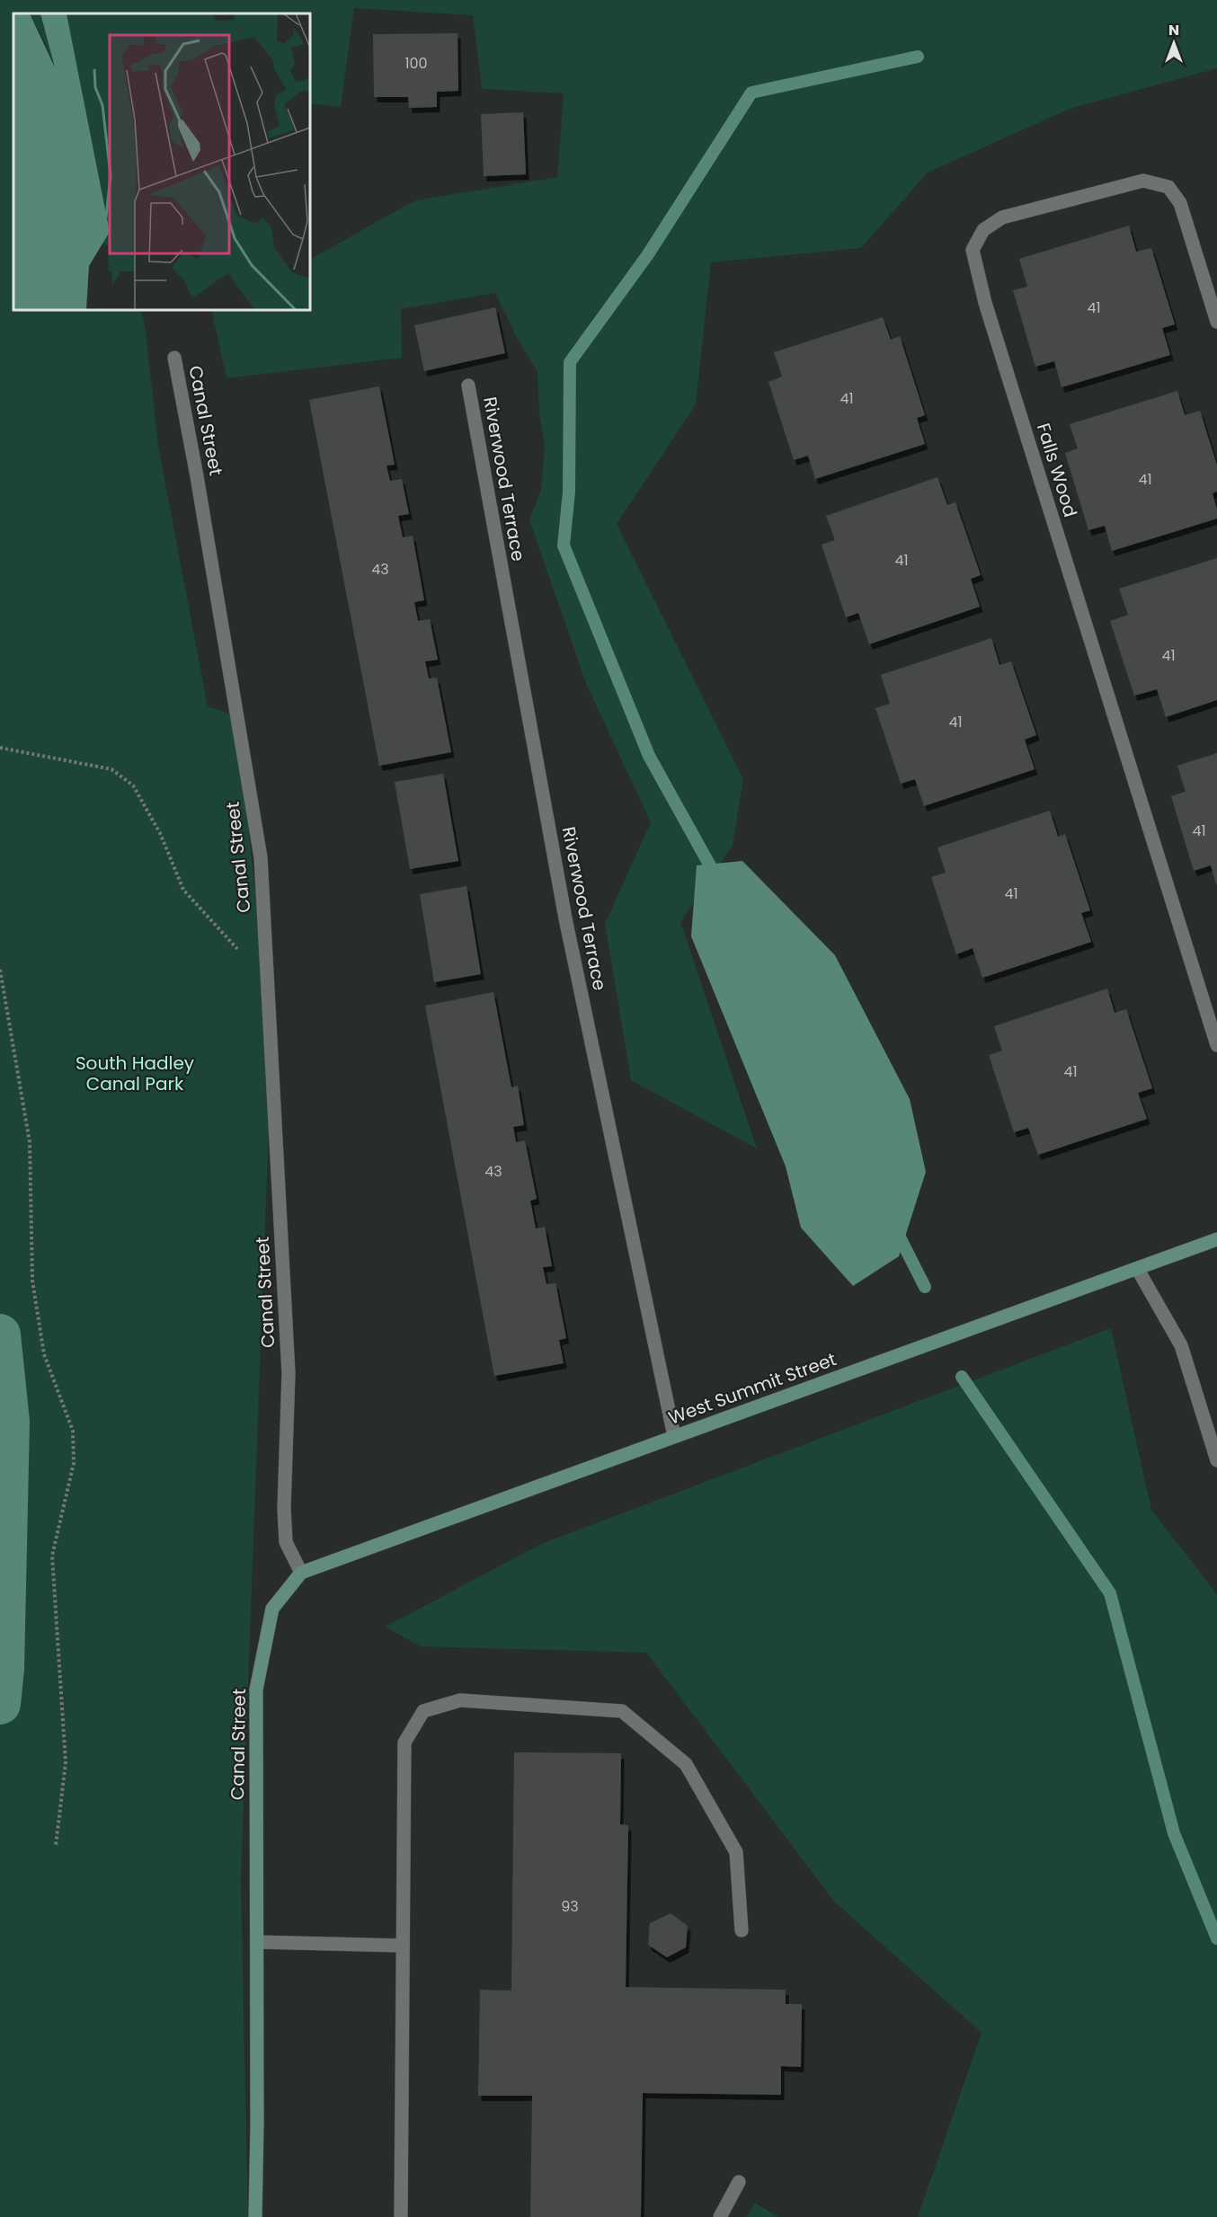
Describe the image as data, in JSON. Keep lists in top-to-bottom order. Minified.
{"streets":{"street":["Canal Street","Falls Wood","Riverwood Terrace","West Summit Street"]},"crossings":[["Canal Street","West Summit Street"],["Riverwood Terrace","West Summit Street"]],"parks":["South Hadley Canal Park"],"house_numbers":["100","41","41","41","41","43","41","41","41","41","41","43","93"],"north":"top"}
